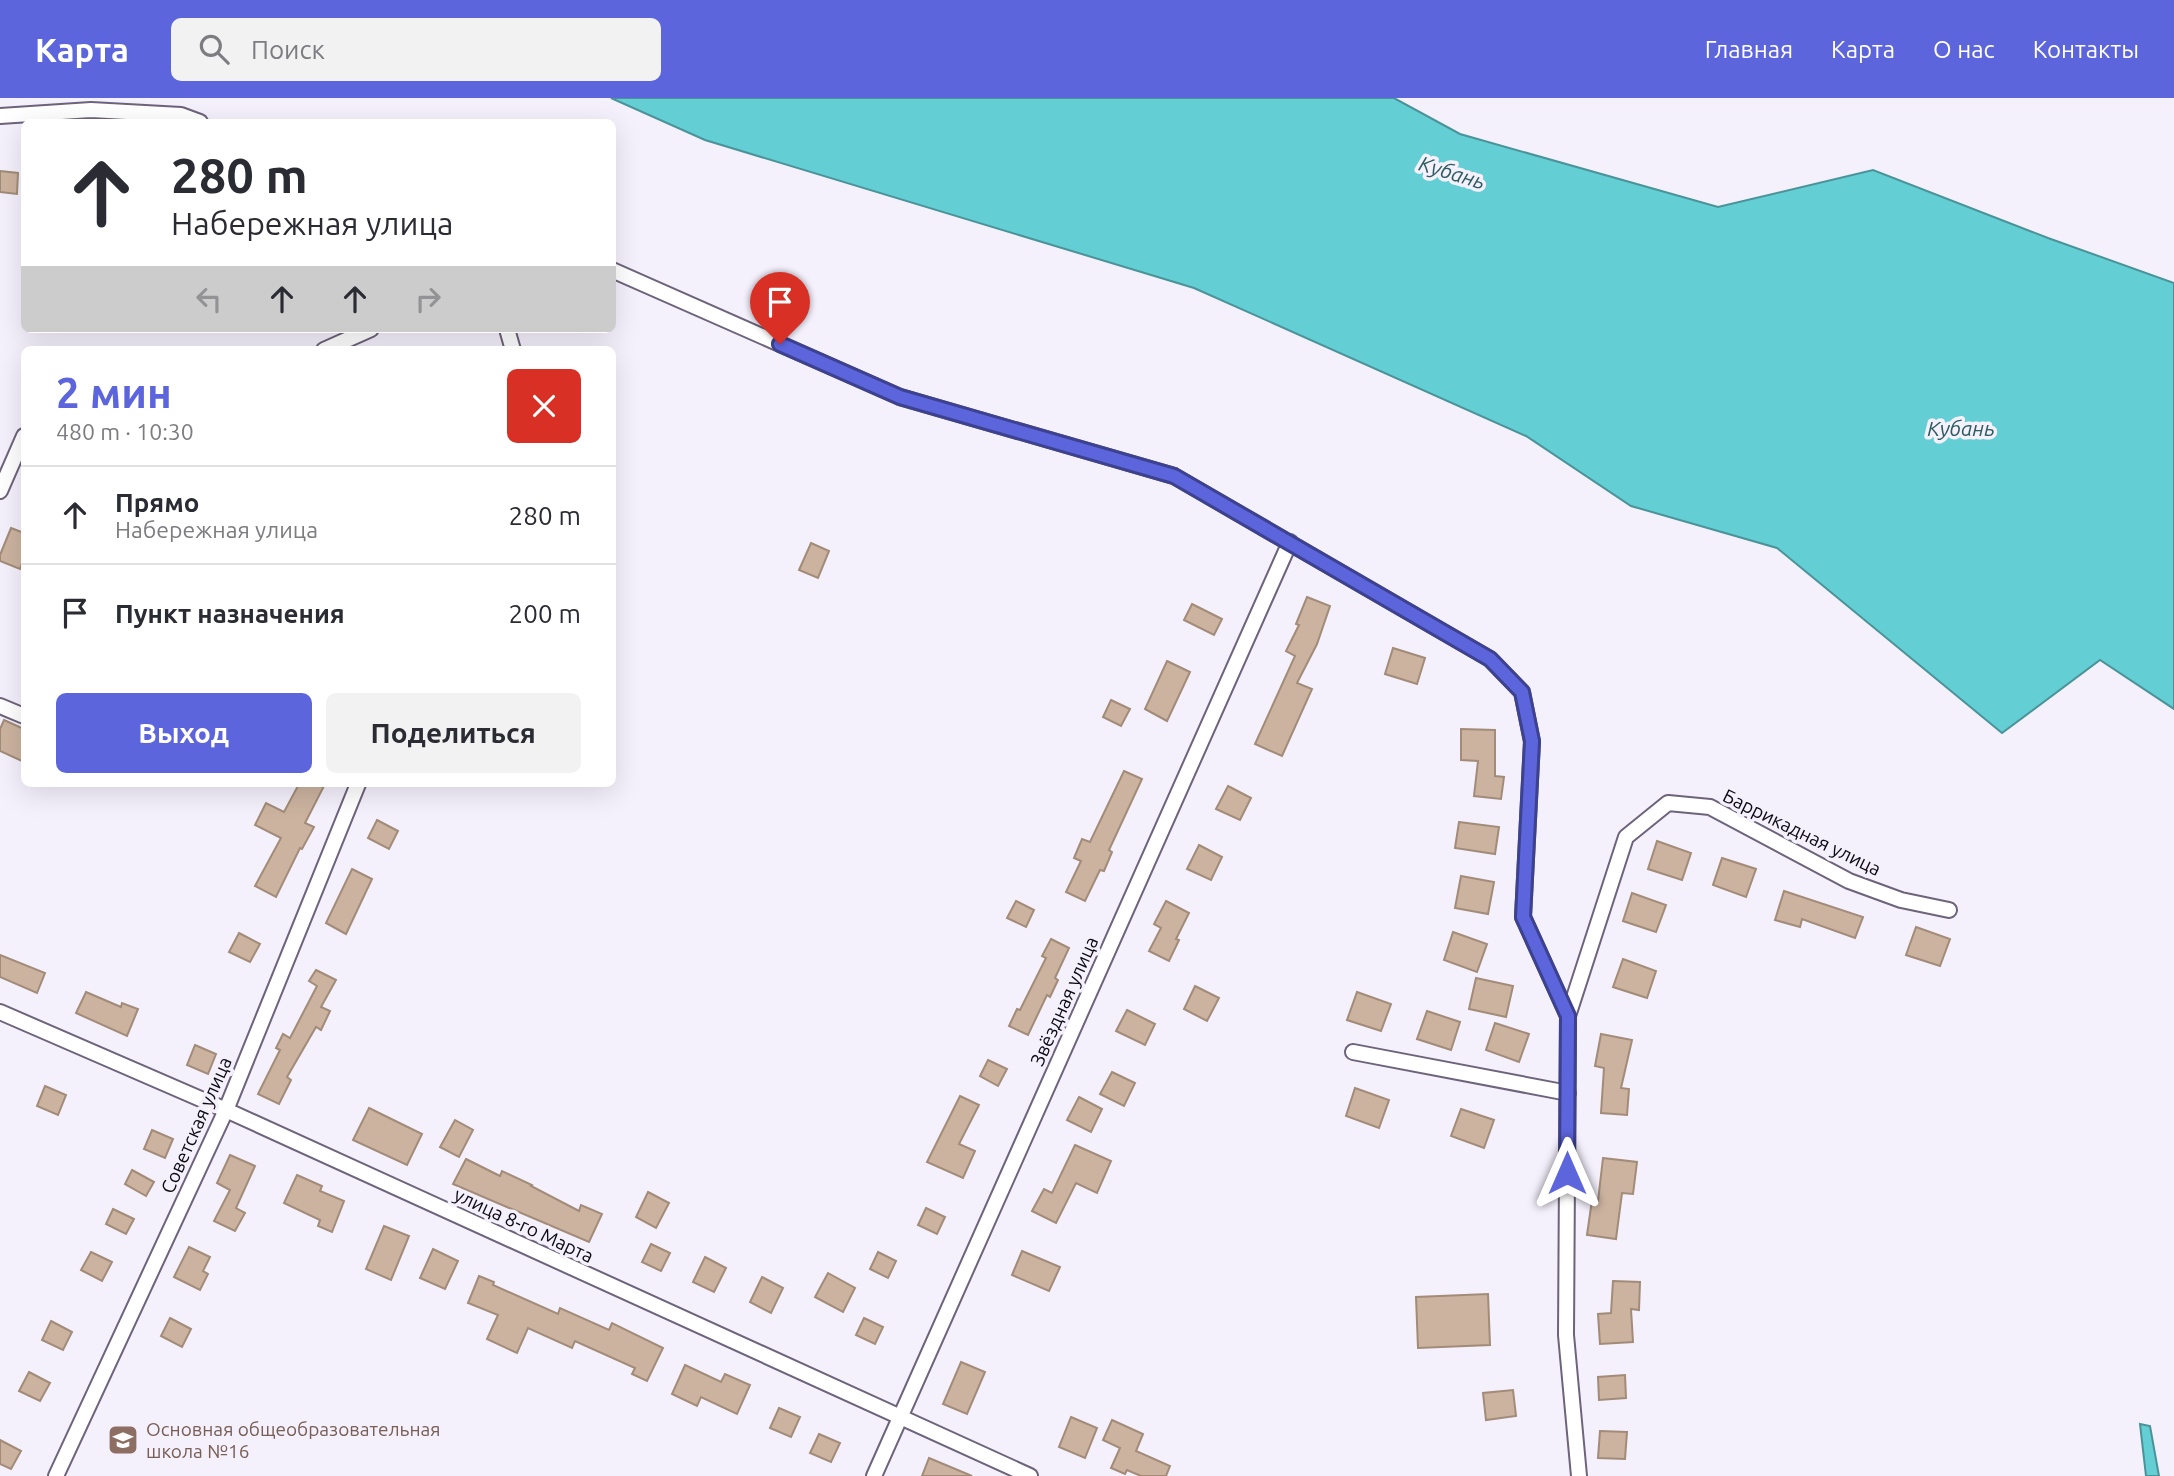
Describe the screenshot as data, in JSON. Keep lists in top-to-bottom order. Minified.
{"streets":{"street":["Баррикадная улица","Звёздная улица","Советская улица","улица 8-го Марта"]},"crossings":[["Баррикадная улица","Звёздная улица"],["Звёздная улица","улица 8-го Марта"],["Советская улица","улица 8-го Марта"]],"water":["Кубань"],"places":{"school or university":["Основная общеобразовательная школа №16"]},"page":{"header":"Карта","search":"Поиск","nav":["Главная","Карта","О нас","Контакты"],"turn":["280 m","Набережная улица"],"heading":["2 мин","480 m · 10:30"],"list":[{"name":"Прямо","note":"Набережная улица","value":"280 m"},{"name":"Пункт назначения","value":"200 m"}],"buttons":["Выход","Поделиться"]}}
